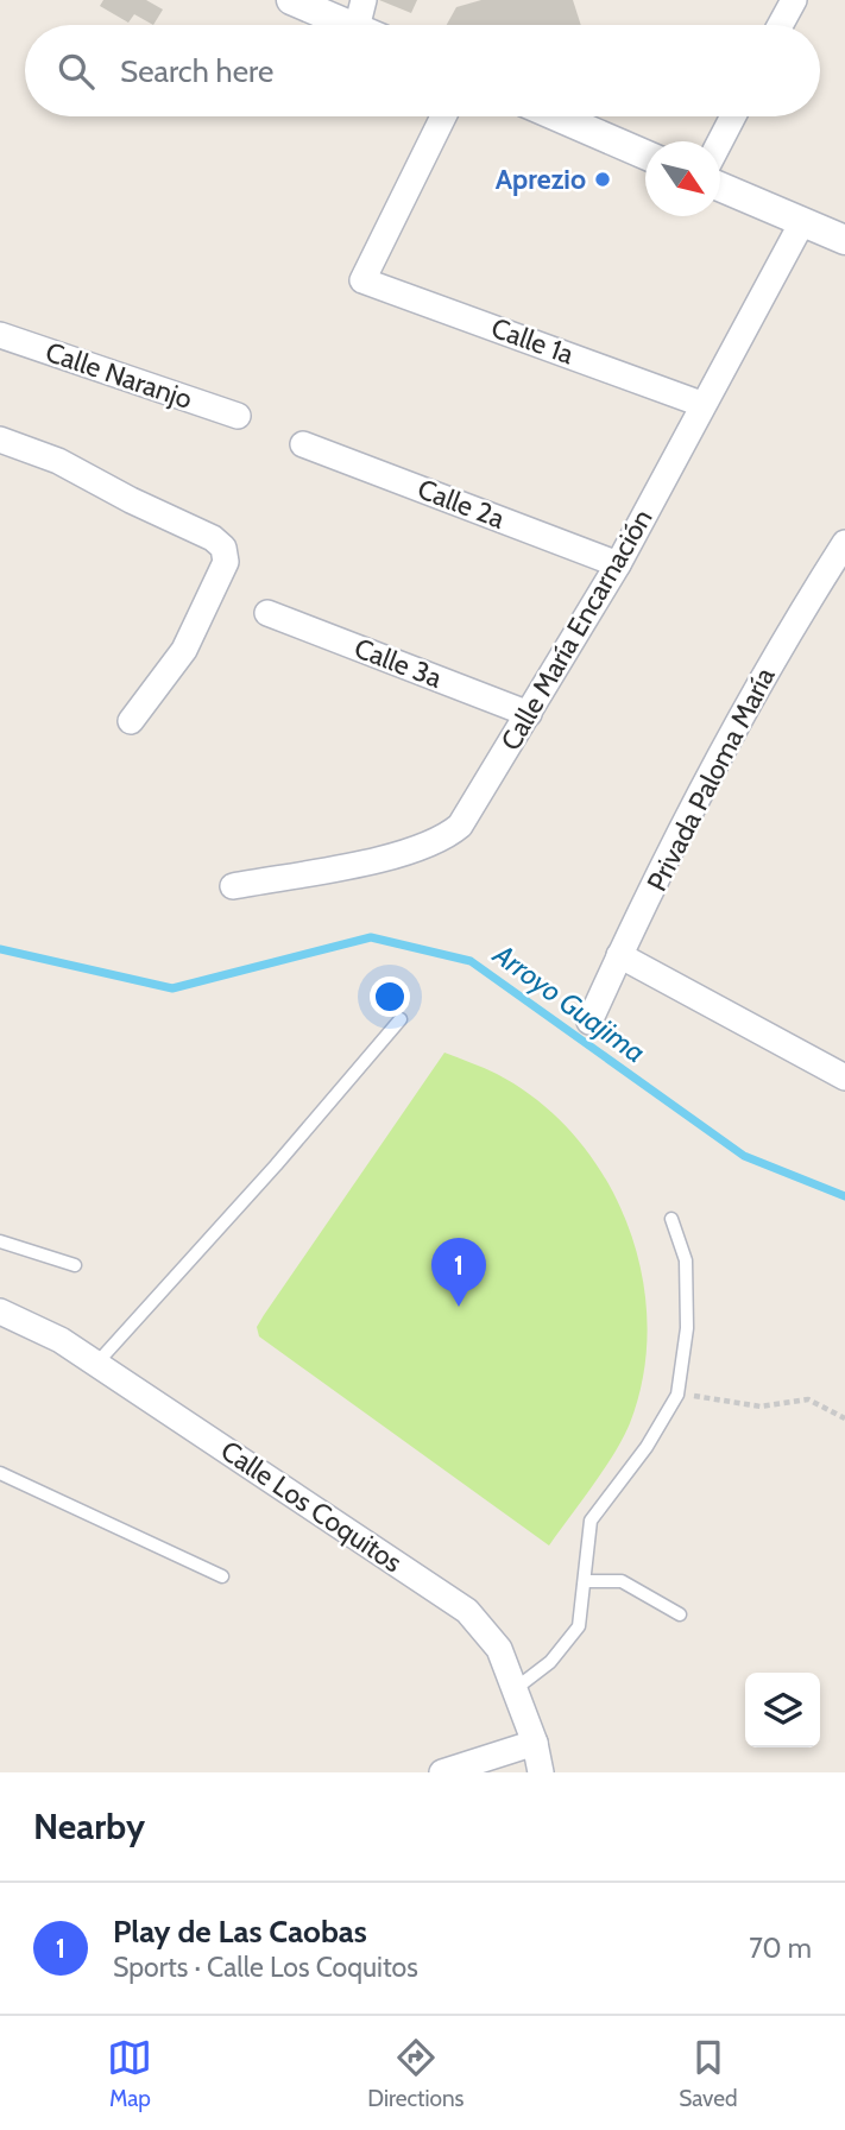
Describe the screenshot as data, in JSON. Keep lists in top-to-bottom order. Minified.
{"streets":{"street":["Calle 1a","Calle Naranjo","Calle 2a","Calle María Encarnación","Calle 3a","Privada Paloma María","Calle Los Coquitos"]},"crossings":[["Calle 1a","Calle María Encarnación"],["Calle 2a","Calle María Encarnación"],["Calle María Encarnación","Calle 3a"]],"water":["Arroyo Guajima"],"places":["Aprezio"],"north":"bottom right","page":{"search":"Search here","pins":"1","heading":"Nearby","list":[{"mark":"1","name":"Play de Las Caobas","note":"Sports · Calle Los Coquitos","value":"70 m"}],"nav":["Map","Directions","Saved"]}}
